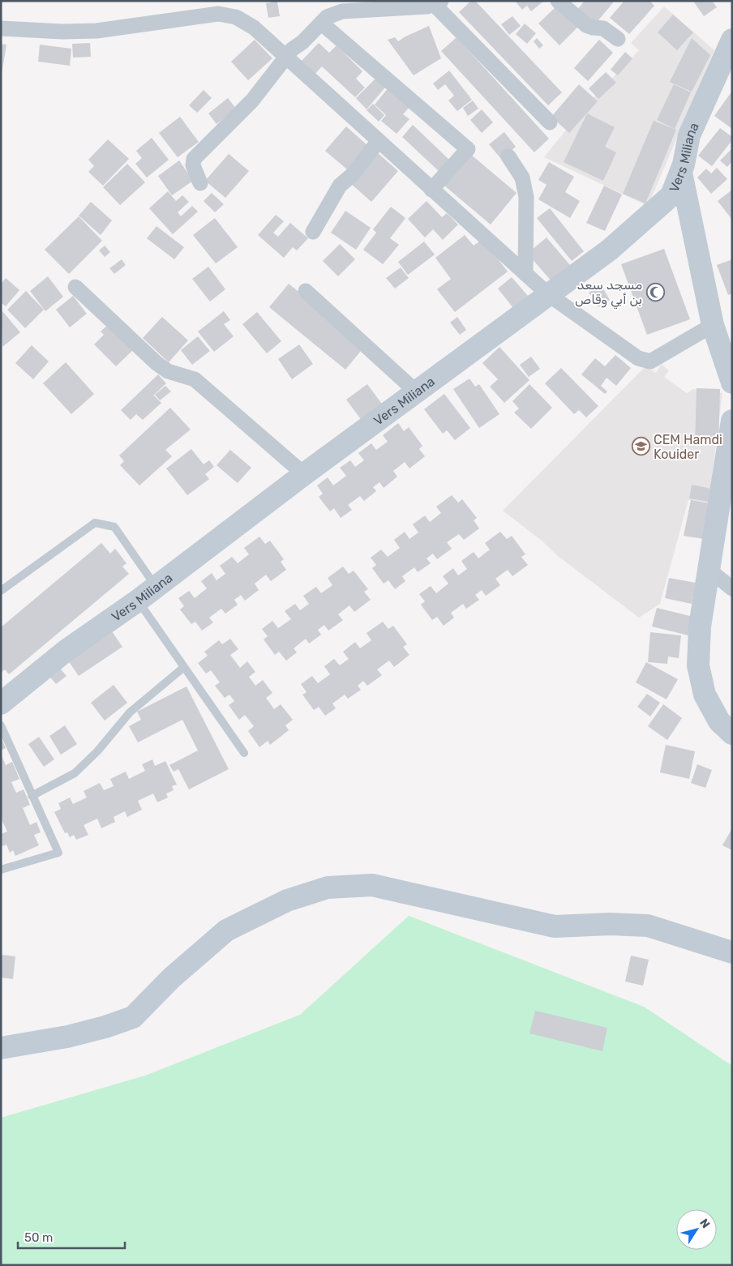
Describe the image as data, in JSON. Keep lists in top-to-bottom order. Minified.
{"streets":{"street":["Vers Miliana"]},"places":{"mosque":["مسجد سعد بن أبي وقاص"],"school or university":["CEM Hamdi Kouider"]},"scale_bar":"50 m","north":"top right"}
